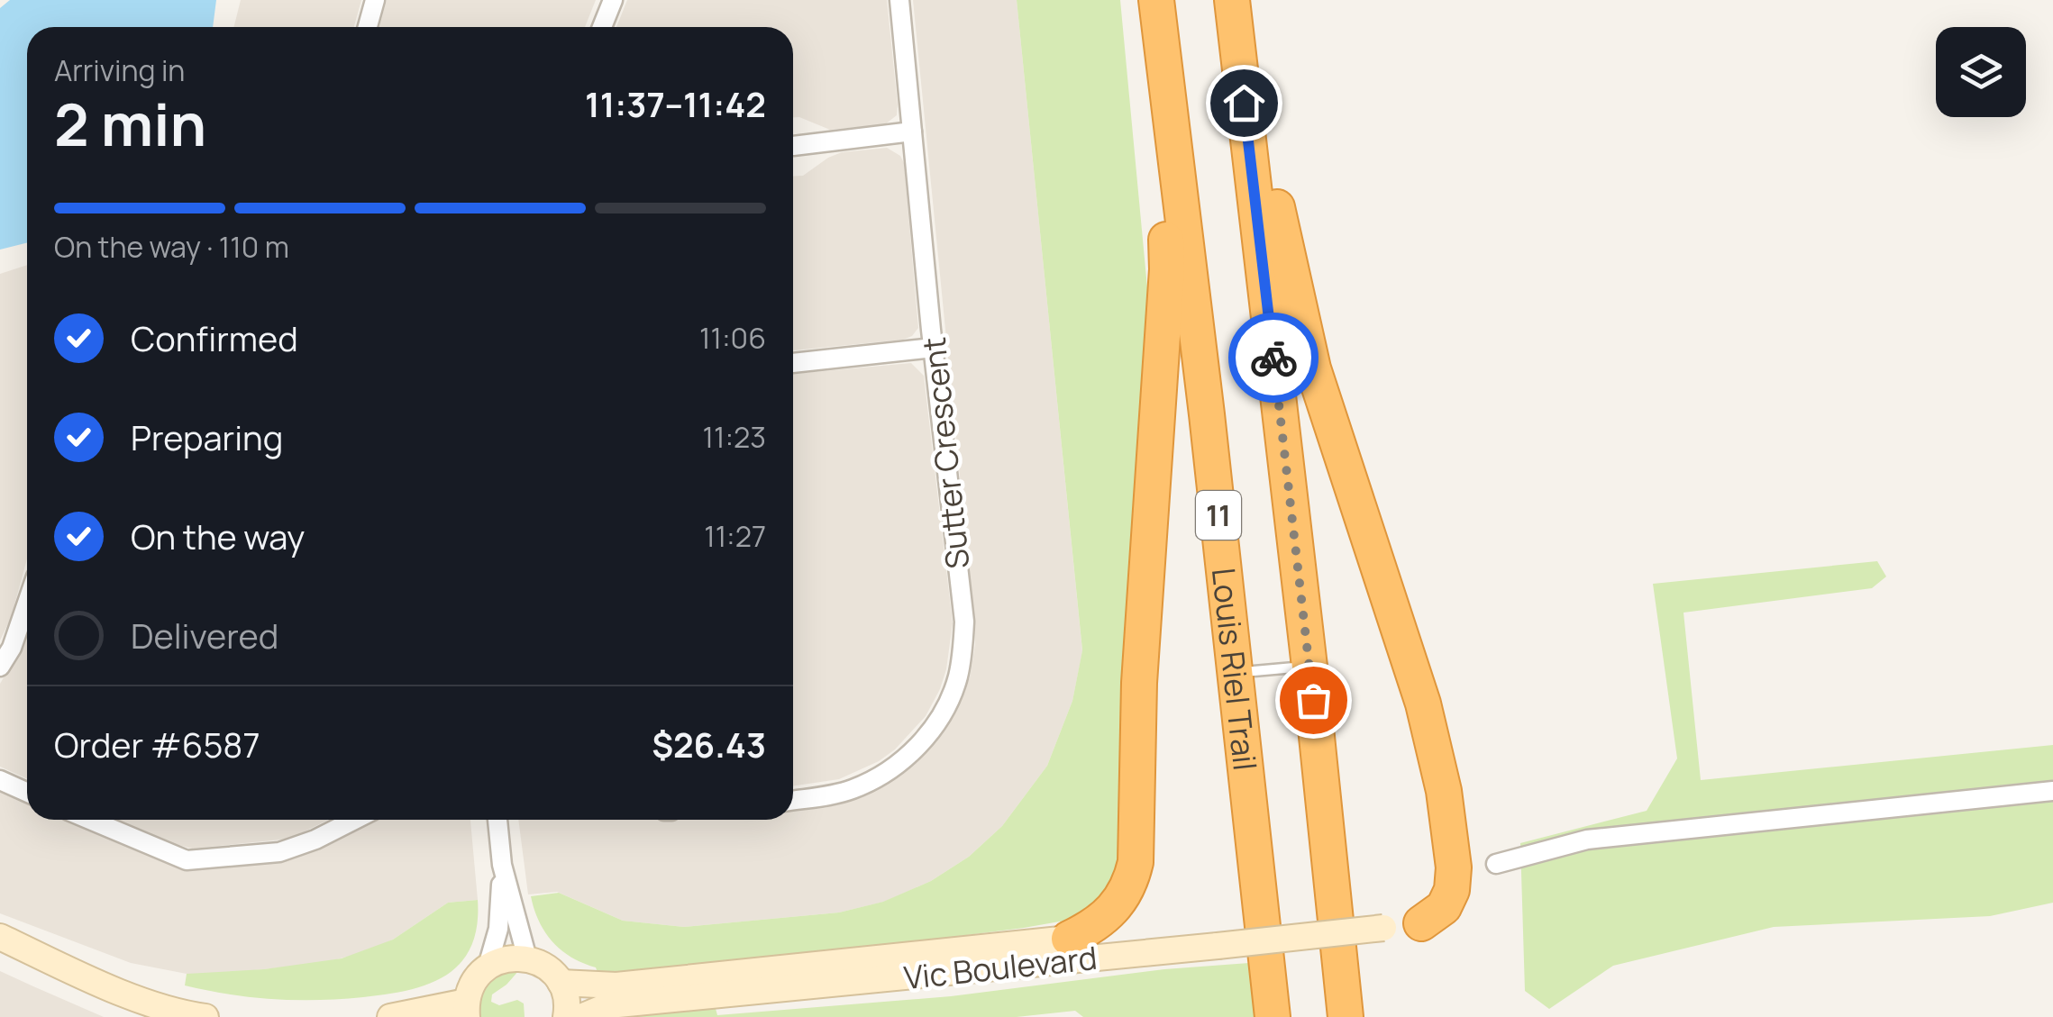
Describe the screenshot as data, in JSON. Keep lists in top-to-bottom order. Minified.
{"streets":{"highway":["11","Louis Riel Trail"],"street":["Sutter Crescent","Vic Boulevard"]},"page":{"heading":["2 min","Arriving in","11:37–11:42"],"panel":["Order #6587","$26.43"],"bar":"On the way · 110 m","list":[["Confirmed","11:06"],["Preparing","11:23"],["On the way","11:27"],"Delivered"]}}
